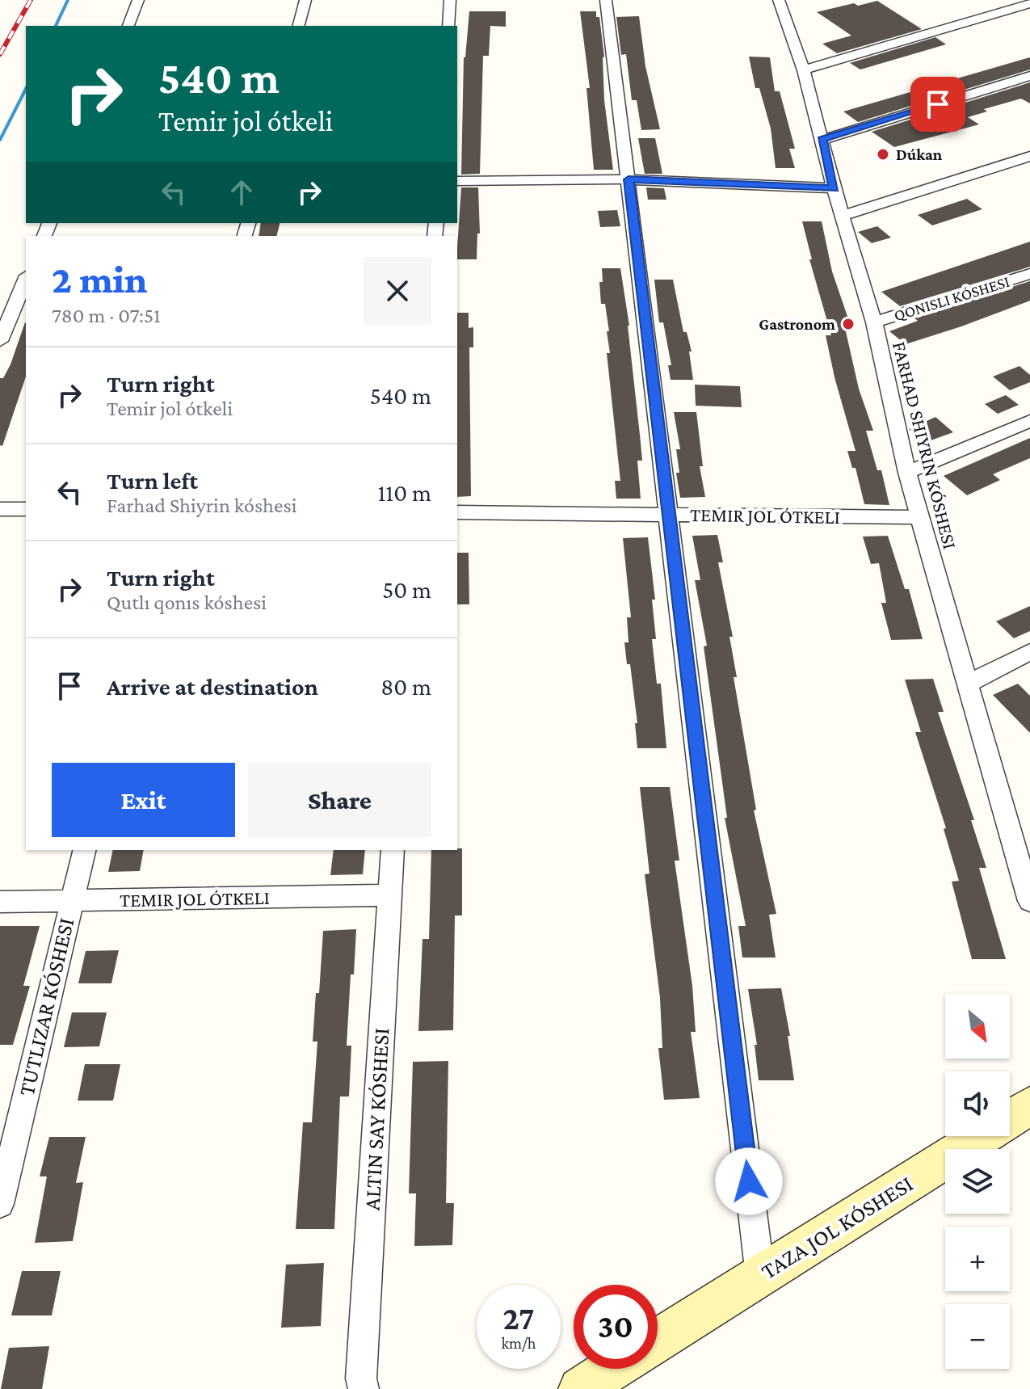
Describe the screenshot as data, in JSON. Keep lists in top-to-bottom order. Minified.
{"streets":{"main road":["TAZA JOL KÓSHESI"],"street":["FARHAD SHIYRIN KÓSHESI","TEMIR JOL ÓTKELI"]},"crossings":[["FARHAD SHIYRIN KÓSHESI","TEMIR JOL ÓTKELI"]],"places":["Dúkan","Gastronom"],"north":"bottom right","page":{"turn":["540 m","Temir jol ótkeli"],"heading":["2 min","780 m · 07:51"],"list":[{"name":"Turn right","note":"Temir jol ótkeli","value":"540 m"},{"name":"Turn left","note":"Farhad Shiyrin kóshesi","value":"110 m"},{"name":"Turn right","note":"Qutlı qonıs kóshesi","value":"50 m"},{"name":"Arrive at destination","value":"80 m"}],"buttons":["Exit","Share"],"map_buttons":["+","−"],"speed":"27 km/h","limit":"30"}}
